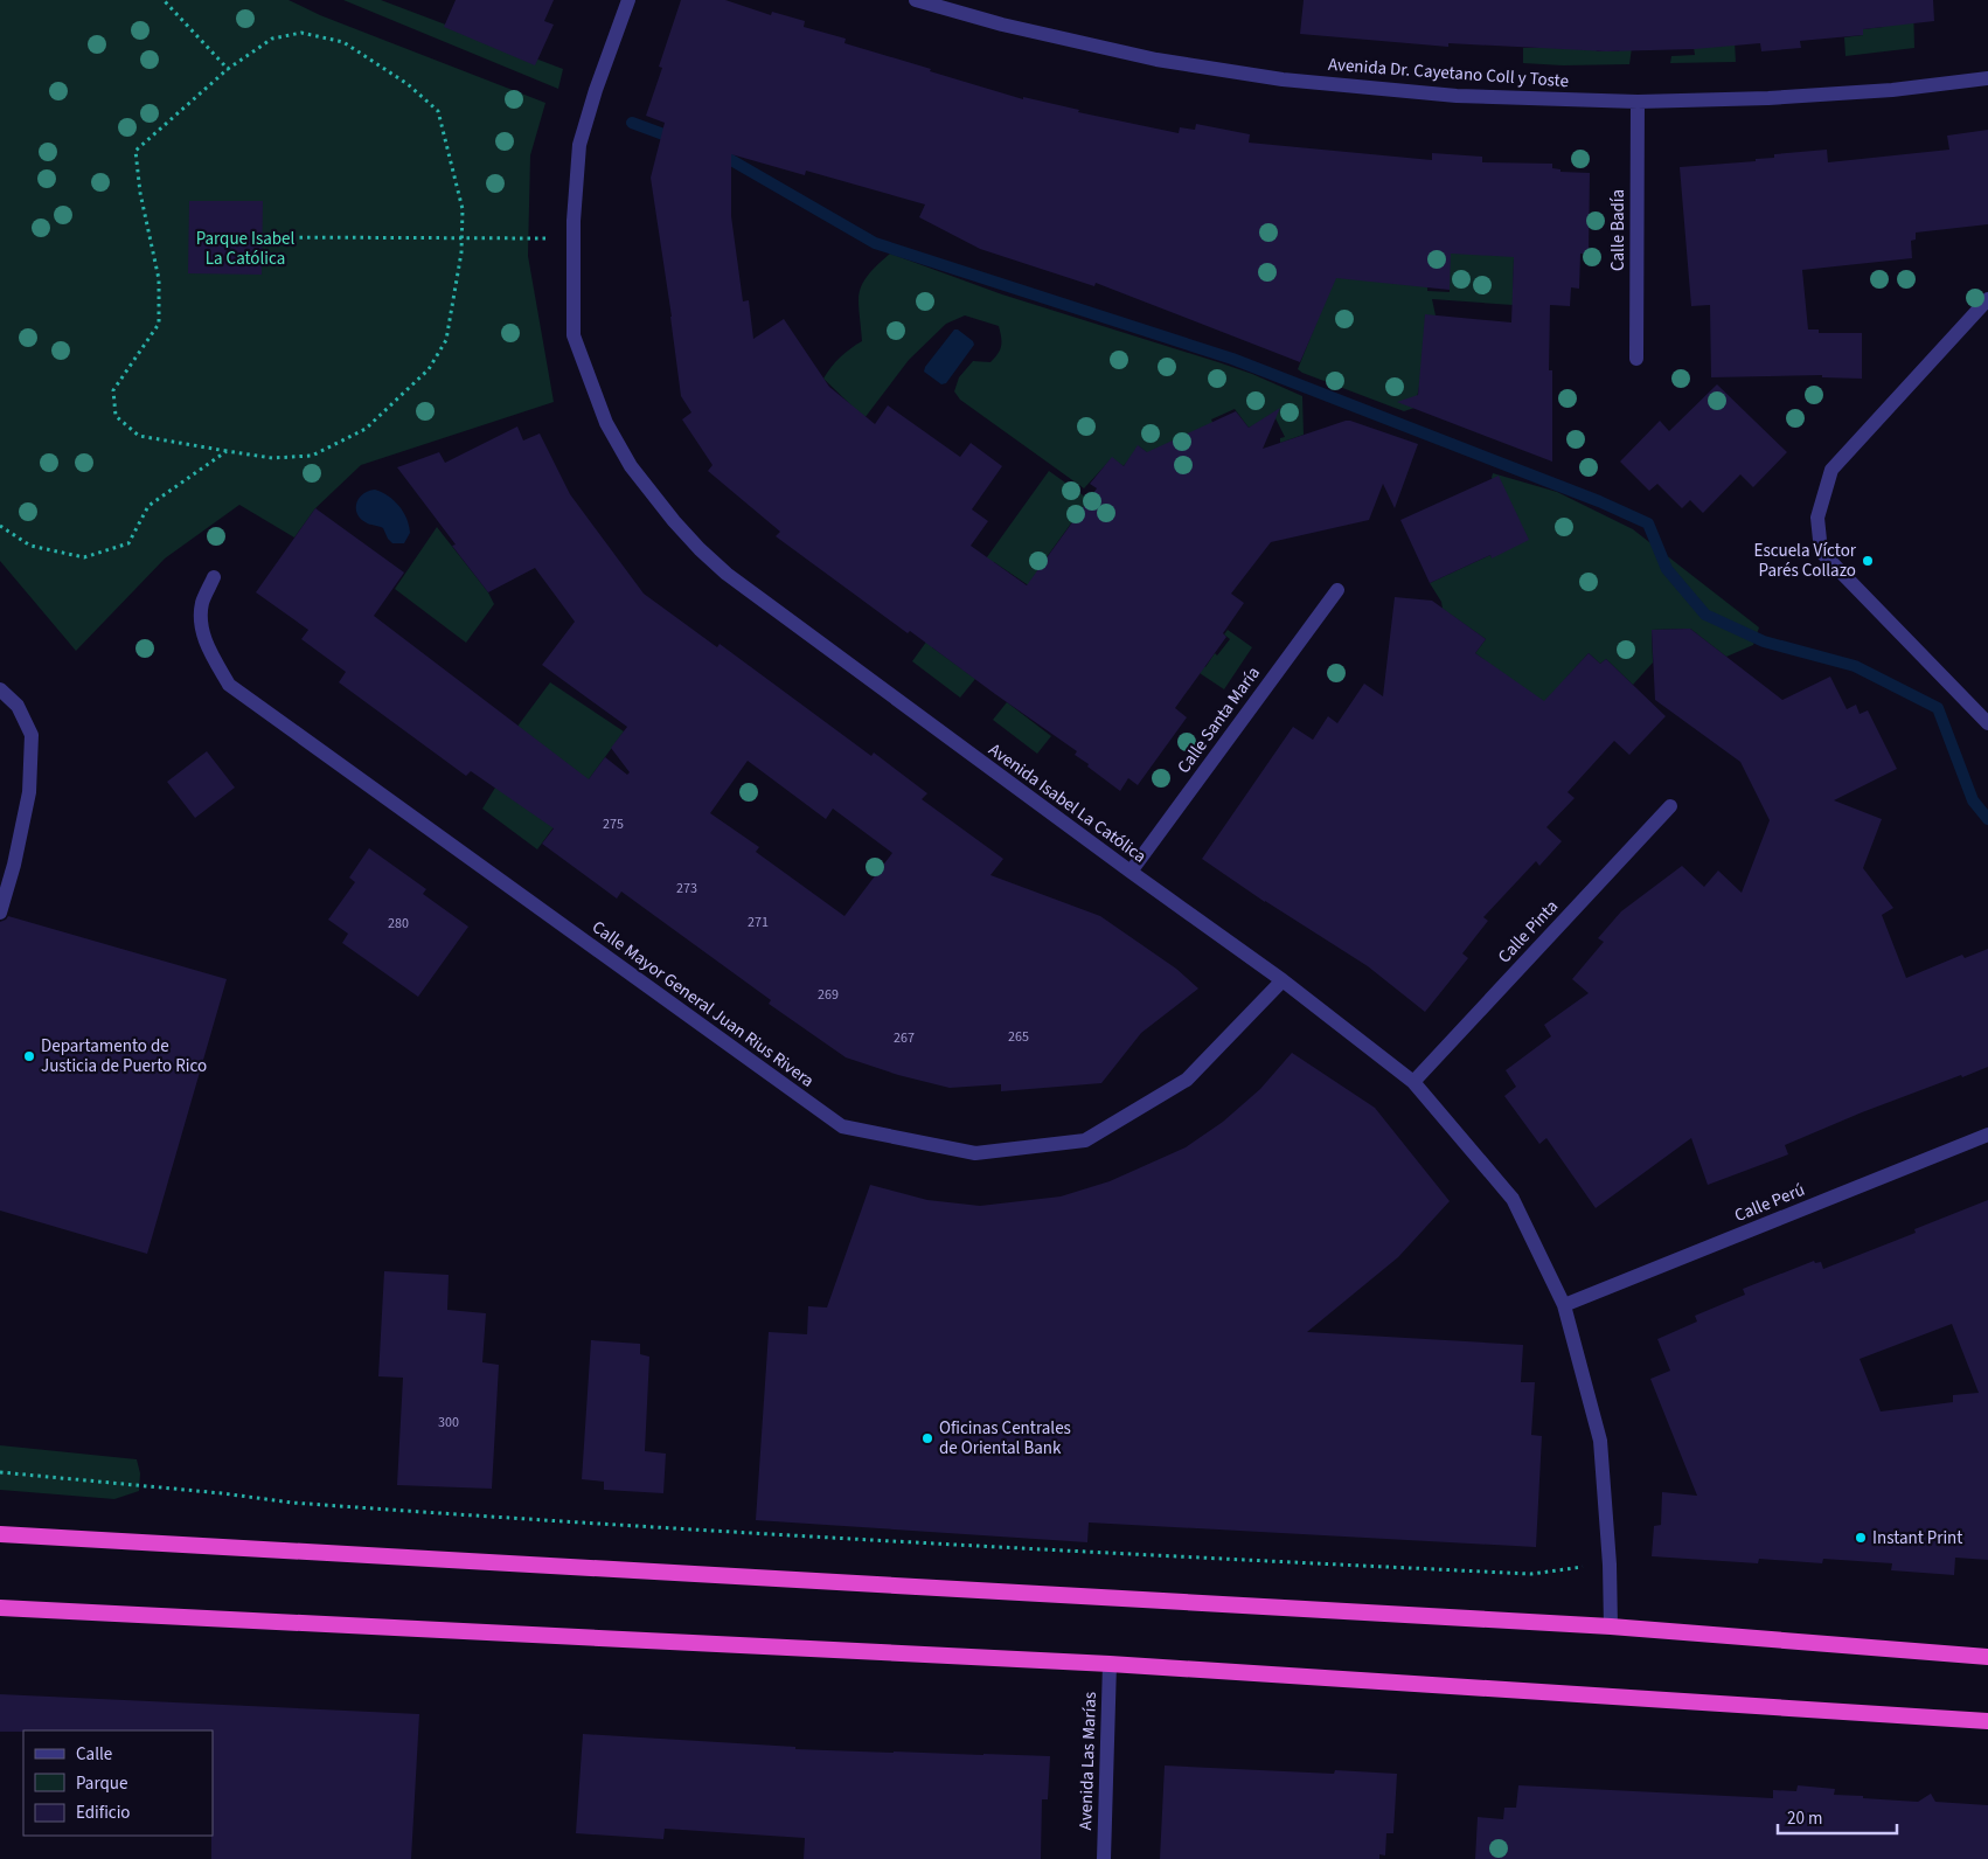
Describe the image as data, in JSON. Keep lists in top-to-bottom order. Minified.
{"streets":{"street":["Avenida Dr. Cayetano Coll y Toste","Calle Badía","Calle Santa María","Avenida Isabel La Católica","Calle Pinta","Calle Mayor General Juan Rius Rivera","Calle Perú","Avenida Las Marías"]},"crossings":[["Avenida Dr. Cayetano Coll y Toste","Calle Badía"],["Calle Santa María","Avenida Isabel La Católica"],["Avenida Isabel La Católica","Calle Pinta"],["Avenida Isabel La Católica","Calle Mayor General Juan Rius Rivera"],["Avenida Isabel La Católica","Calle Perú"]],"parks":["Parque Isabel La Católica"],"places":["Escuela Víctor Parés Collazo","Departamento de Justicia de Puerto Rico","Oficinas Centrales de Oriental Bank","Instant Print"],"house_numbers":["275","273","271","280","269","265","267","300"],"legend":["Calle","Parque","Edificio"],"scale_bar":"20 m"}
